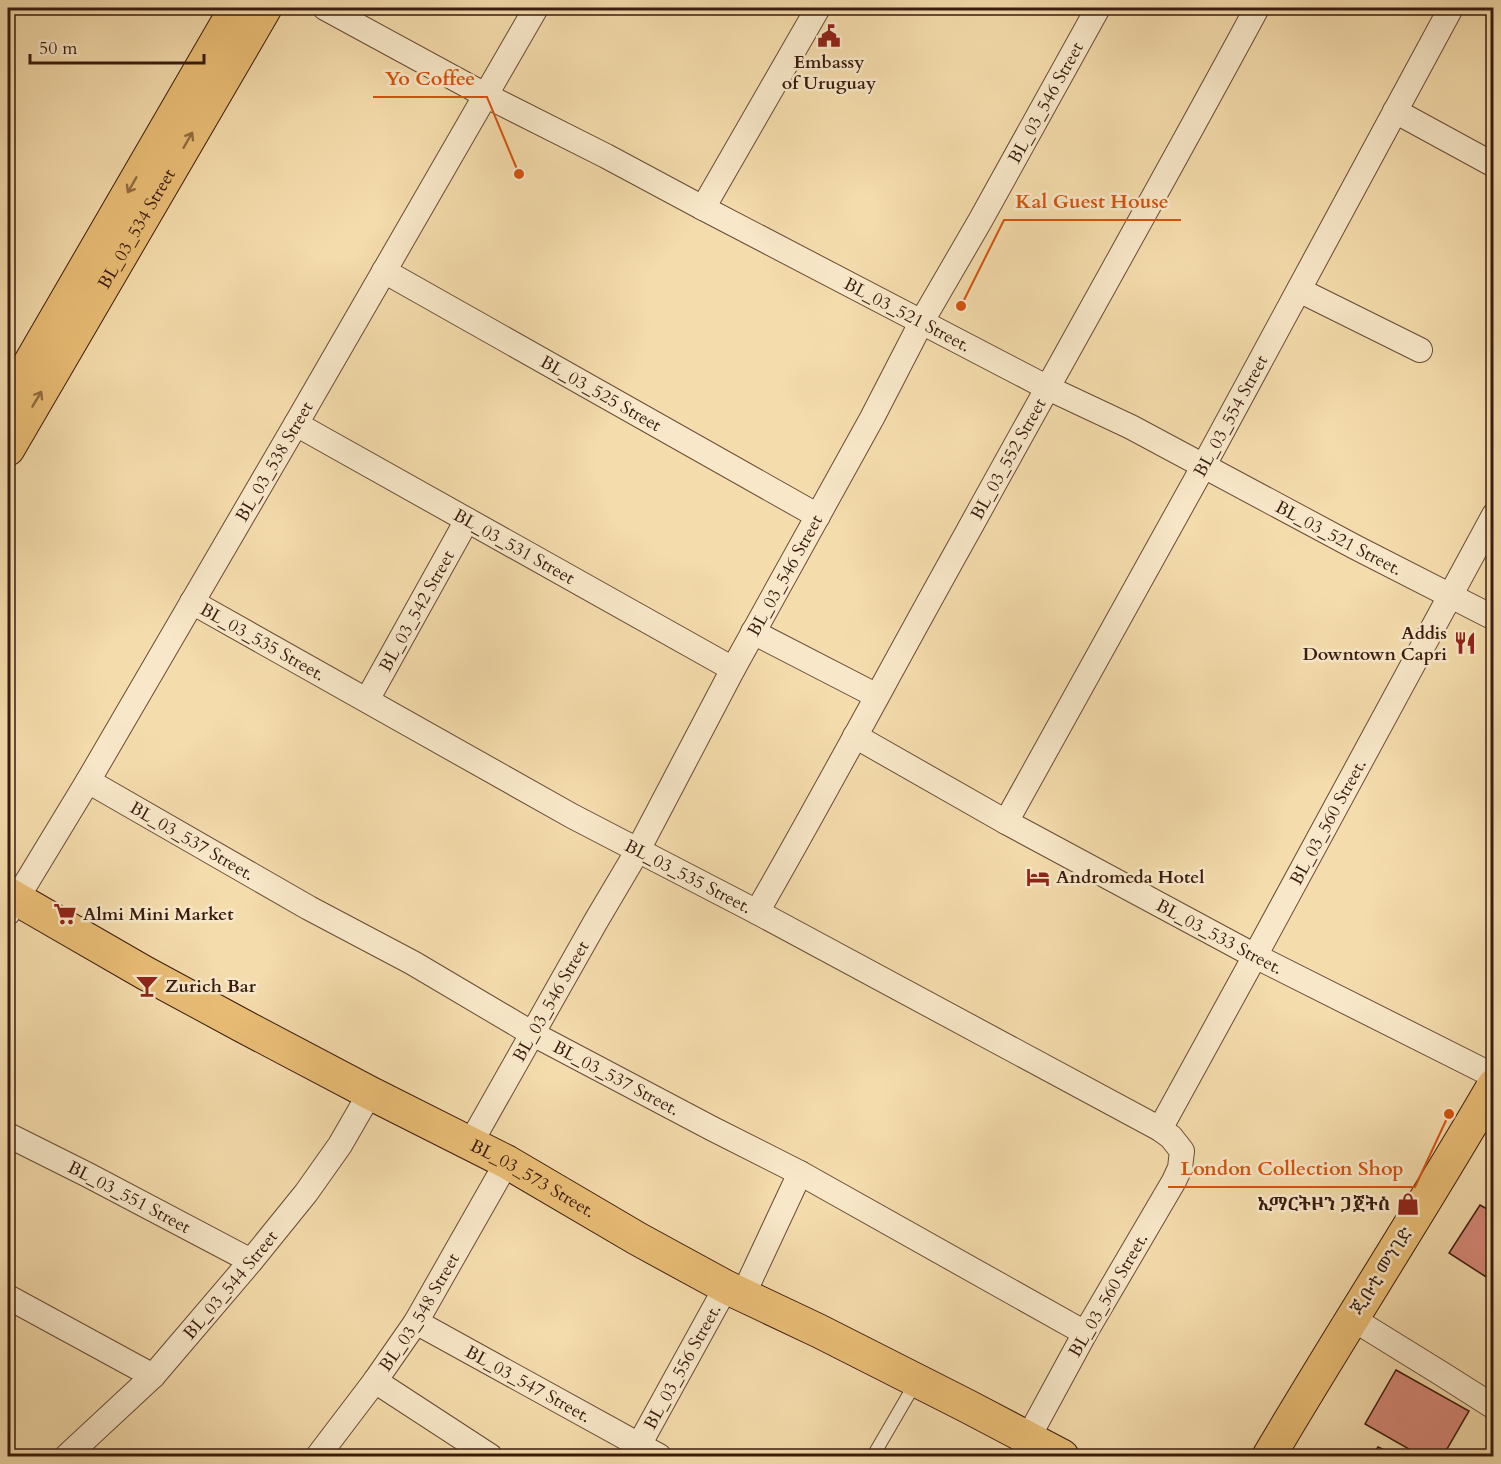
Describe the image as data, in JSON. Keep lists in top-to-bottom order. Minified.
{"streets":{"main road":["BL_03_534 Street","BL_03_573 Street.","ጂቡቲ መንገድ"],"street":["BL_03_546 Street","BL_03_521 Street.","BL_03_525 Street","BL_03_554 Street","BL_03_552 Street","BL_03_538 Street","BL_03_531 Street","BL_03_542 Street","BL_03_535 Street.","BL_03_560 Street.","BL_03_537 Street.","BL_03_533 Street.","BL_03_551 Street","BL_03_544 Street","BL_03_548 Street","BL_03_556 Street.","BL_03_547 Street."]},"crossings":[["BL_03_546 Street","BL_03_521 Street."],["BL_03_546 Street","BL_03_525 Street"],["BL_03_546 Street","BL_03_531 Street"],["BL_03_546 Street","BL_03_535 Street."],["BL_03_546 Street","BL_03_537 Street."],["BL_03_546 Street","BL_03_573 Street."],["BL_03_521 Street.","BL_03_554 Street"],["BL_03_521 Street.","BL_03_552 Street"],["BL_03_521 Street.","BL_03_538 Street"],["BL_03_521 Street.","BL_03_560 Street."],["BL_03_525 Street","BL_03_538 Street"],["BL_03_554 Street","BL_03_533 Street."],["BL_03_552 Street","BL_03_535 Street."],["BL_03_552 Street","BL_03_533 Street."],["BL_03_538 Street","BL_03_531 Street"],["BL_03_538 Street","BL_03_535 Street."],["BL_03_538 Street","BL_03_537 Street."],["BL_03_538 Street","BL_03_573 Street."],["BL_03_531 Street","BL_03_542 Street"],["BL_03_542 Street","BL_03_535 Street."],["BL_03_535 Street.","BL_03_560 Street."],["BL_03_560 Street.","BL_03_537 Street."],["BL_03_560 Street.","BL_03_533 Street."],["BL_03_560 Street.","BL_03_573 Street."],["BL_03_537 Street.","BL_03_556 Street."],["BL_03_573 Street.","BL_03_544 Street"],["BL_03_573 Street.","BL_03_548 Street"],["BL_03_573 Street.","BL_03_556 Street."],["BL_03_551 Street","BL_03_544 Street"],["BL_03_548 Street","BL_03_547 Street."],["BL_03_556 Street.","BL_03_547 Street."]],"places":{"public building":["Embassy of Uruguay"],"other":["Yo Coffee","Kal Guest House","London Collection Shop"],"restaurant":["Addis Downtown Capri"],"hotel":["Andromeda Hotel"],"supermarket":["Almi Mini Market"],"bar":["Zurich Bar"],"shop":["ኢማርትዞን ጋጀትስ"]},"scale_bar":"50 m"}
